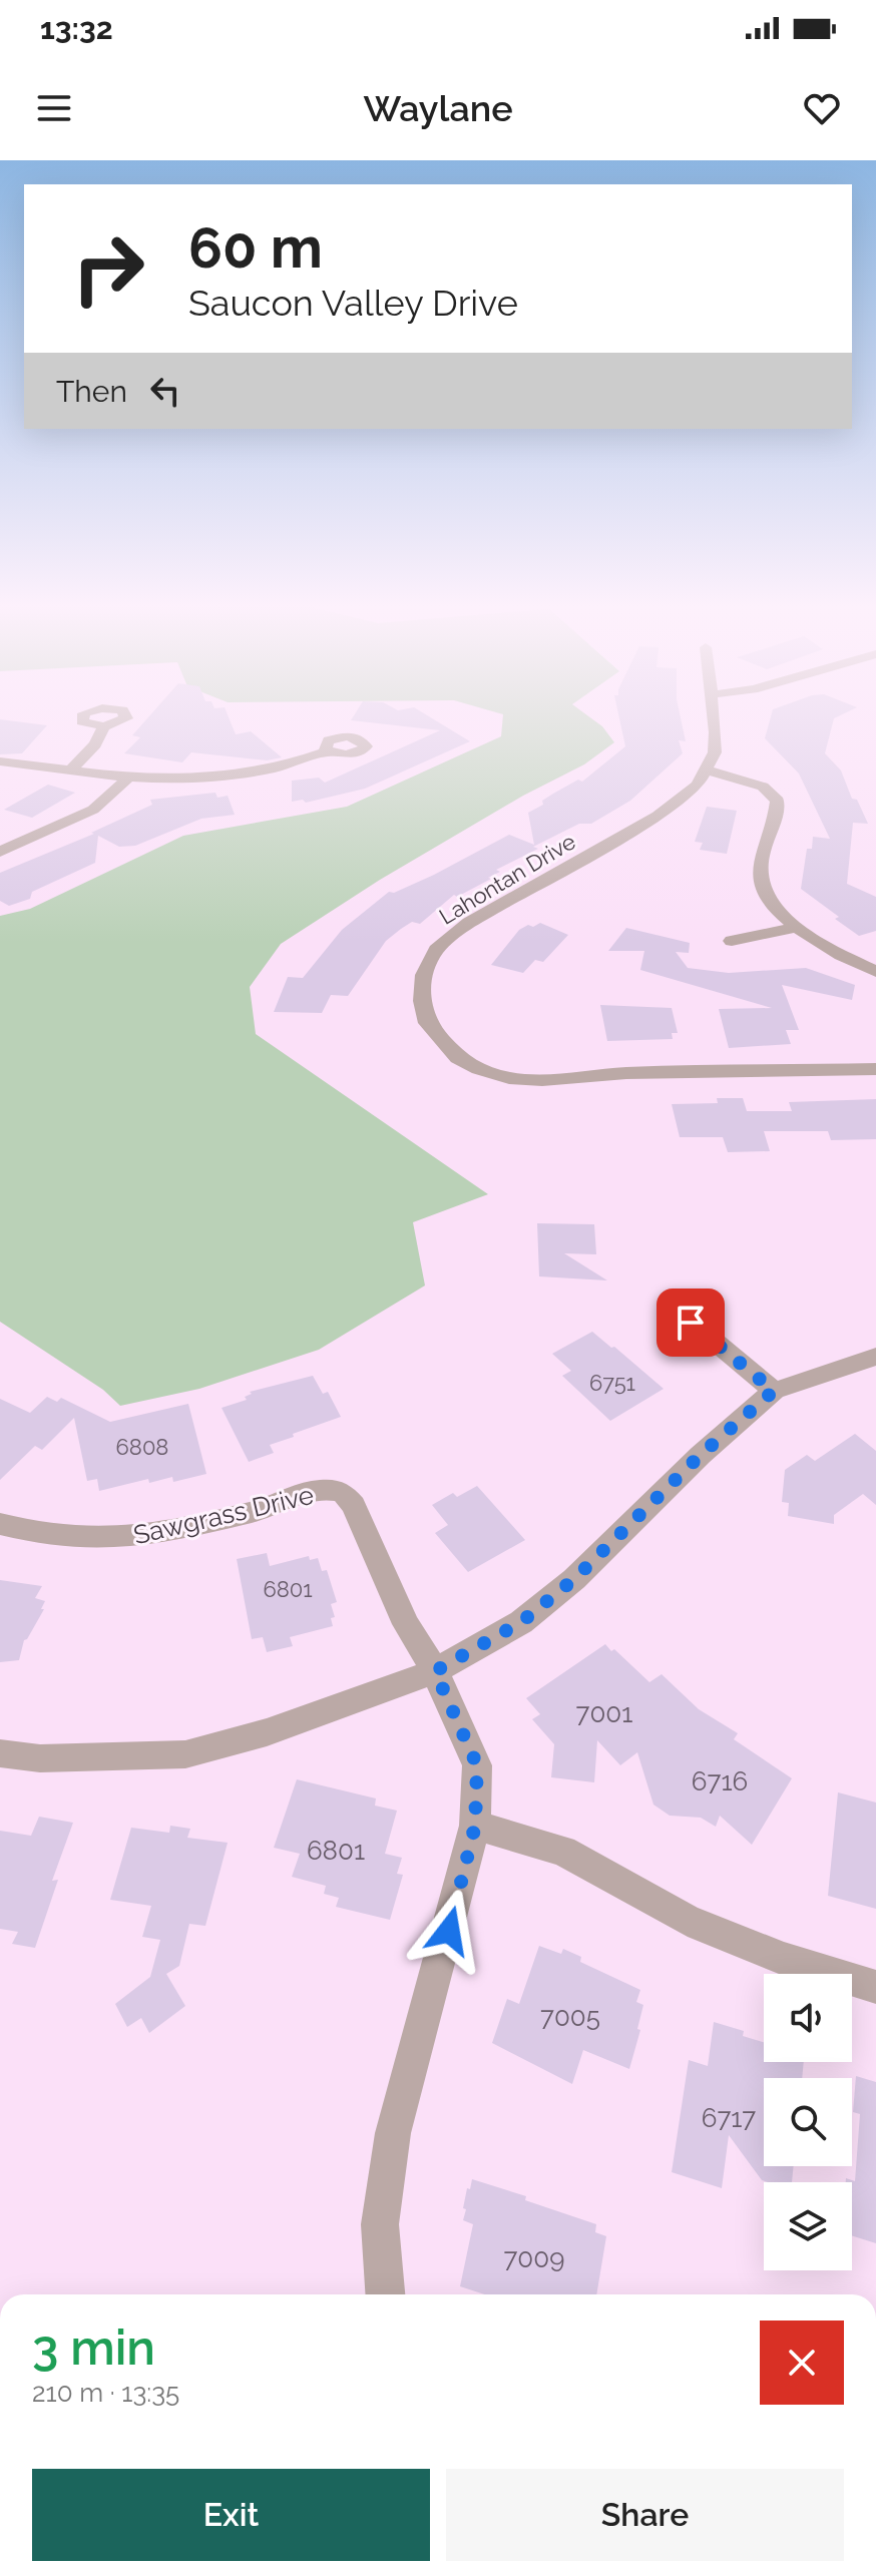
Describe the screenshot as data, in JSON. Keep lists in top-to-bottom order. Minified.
{"streets":{"street":["Lahontan Drive","Sawgrass Drive"]},"house_numbers":["6751","6808","6801","7001","6716","6801","7005","6717","7009"],"page":{"status":"13:32","header":"Waylane","turn":["60 m","Saucon Valley Drive"],"then":"Then","heading":["3 min","210 m · 13:35"],"buttons":["Exit","Share"]}}
